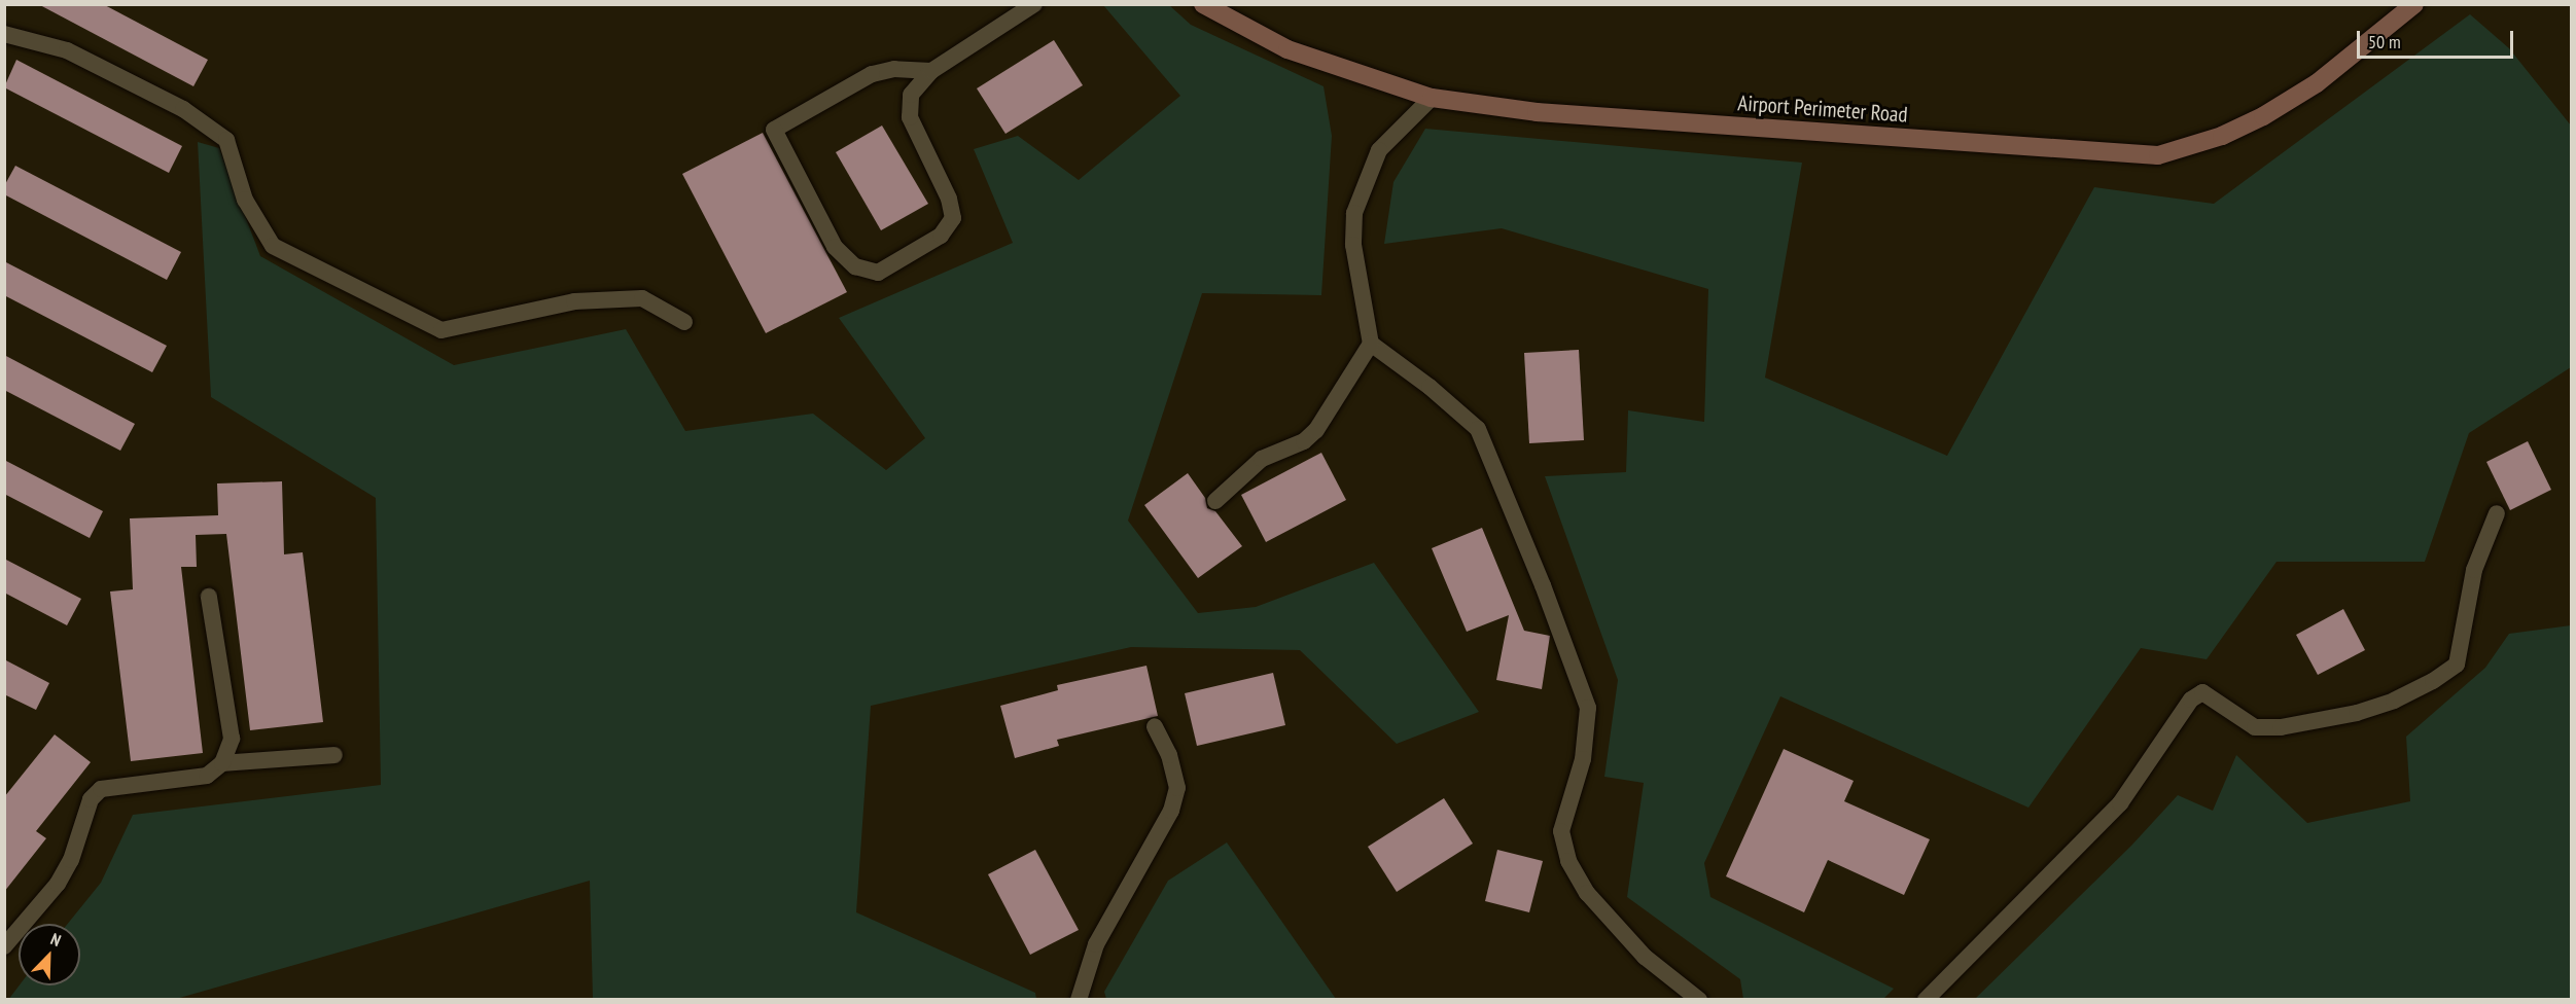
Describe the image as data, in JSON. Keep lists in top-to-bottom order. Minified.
{"streets":{"street":["Airport Perimeter Road"]},"scale_bar":"50 m","north":"top right"}
